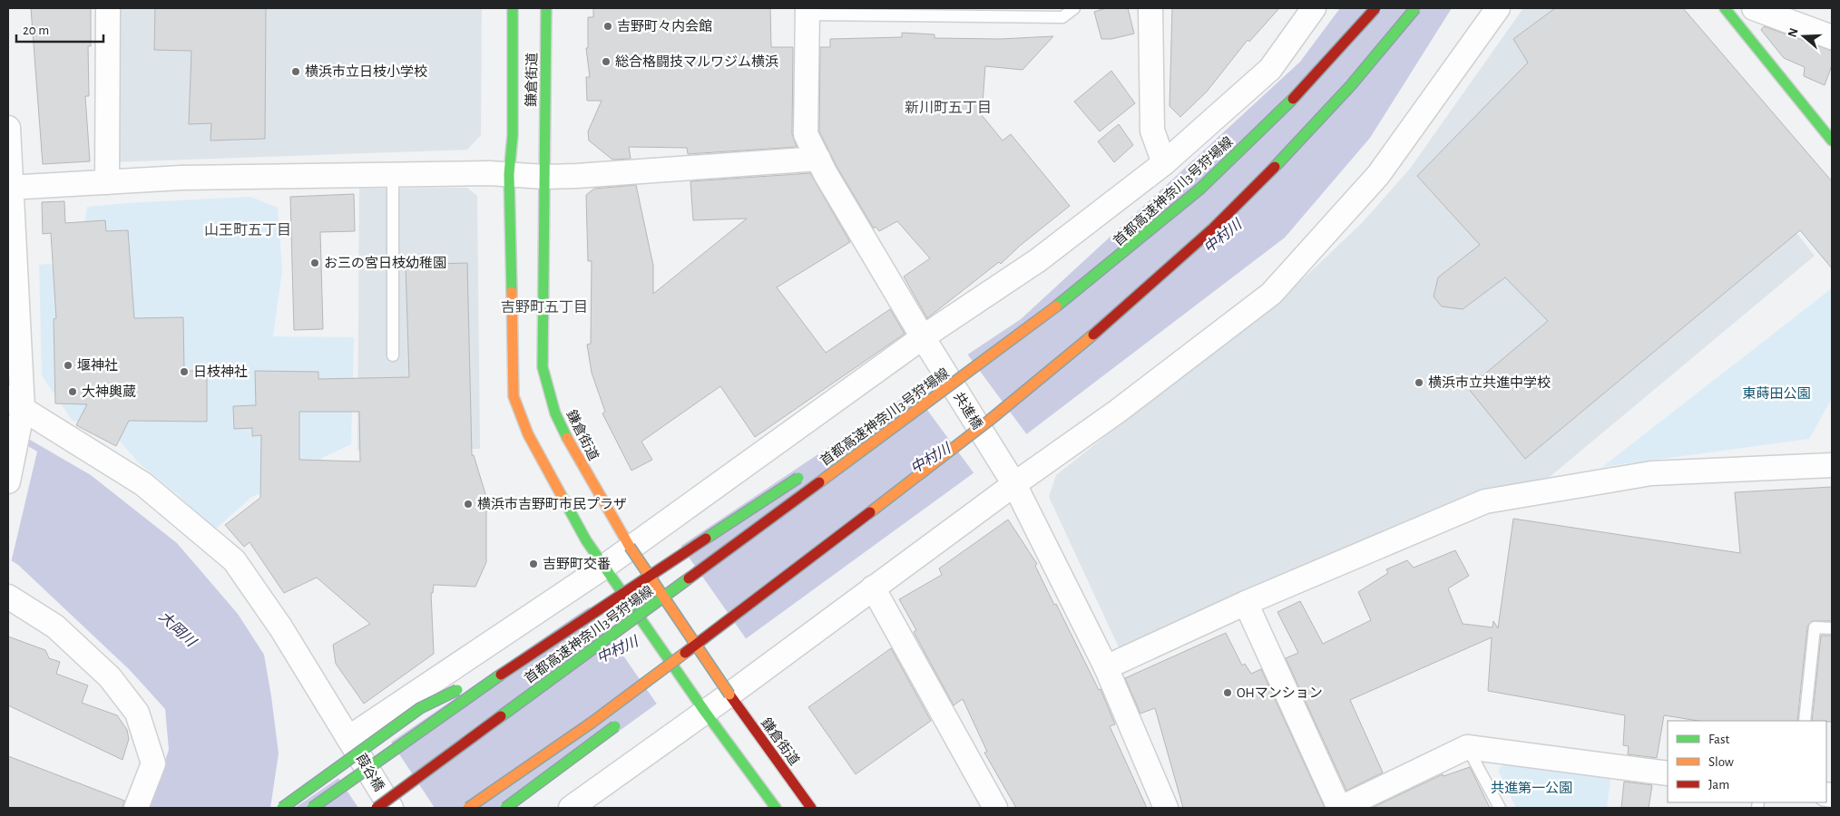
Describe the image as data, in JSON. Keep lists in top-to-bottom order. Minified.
{"streets":{"main road":["鎌倉街道","首都高速神奈川3号狩場線"],"street":["共進橋","葭谷橋"]},"districts":["新川町五丁目","山王町五丁目","吉野町五丁目"],"water":["中村川","大岡川"],"parks":["東蒔田公園","共進第一公園"],"places":["吉野町々内会館","総合格闘技マルワジム横浜","横浜市立日枝小学校","お三の宮日枝幼稚園","堰神社","日枝神社","横浜市立共進中学校","大神輿蔵","横浜市吉野町市民プラザ","吉野町交番","OHマンション"],"legend":["Fast","Slow","Jam"],"scale_bar":"20 m","north":"left"}
